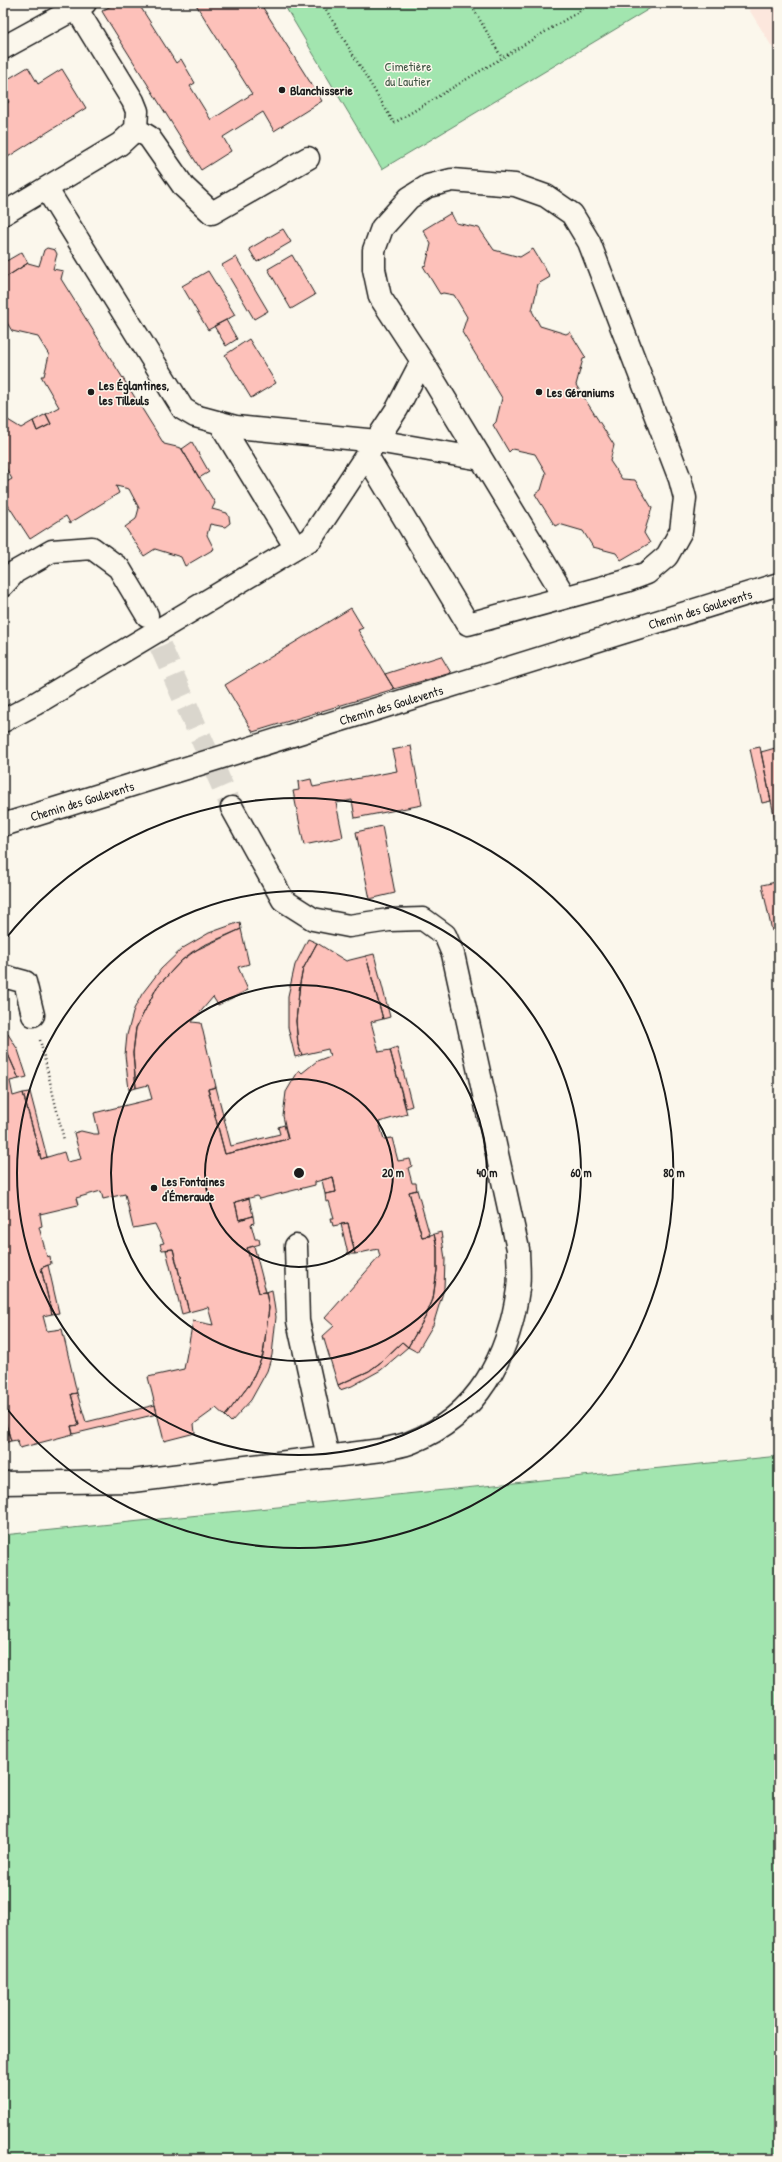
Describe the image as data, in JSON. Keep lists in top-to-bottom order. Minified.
{"streets":{"street":["Chemin des Goulevents"]},"parks":["Cimetière du Lautier"],"places":["Blanchisserie","Les Églantines, les Tilleuls","Les Géraniums","Les Fontaines d'Émeraude"],"rings":["20 m","40 m","60 m","80 m"]}
